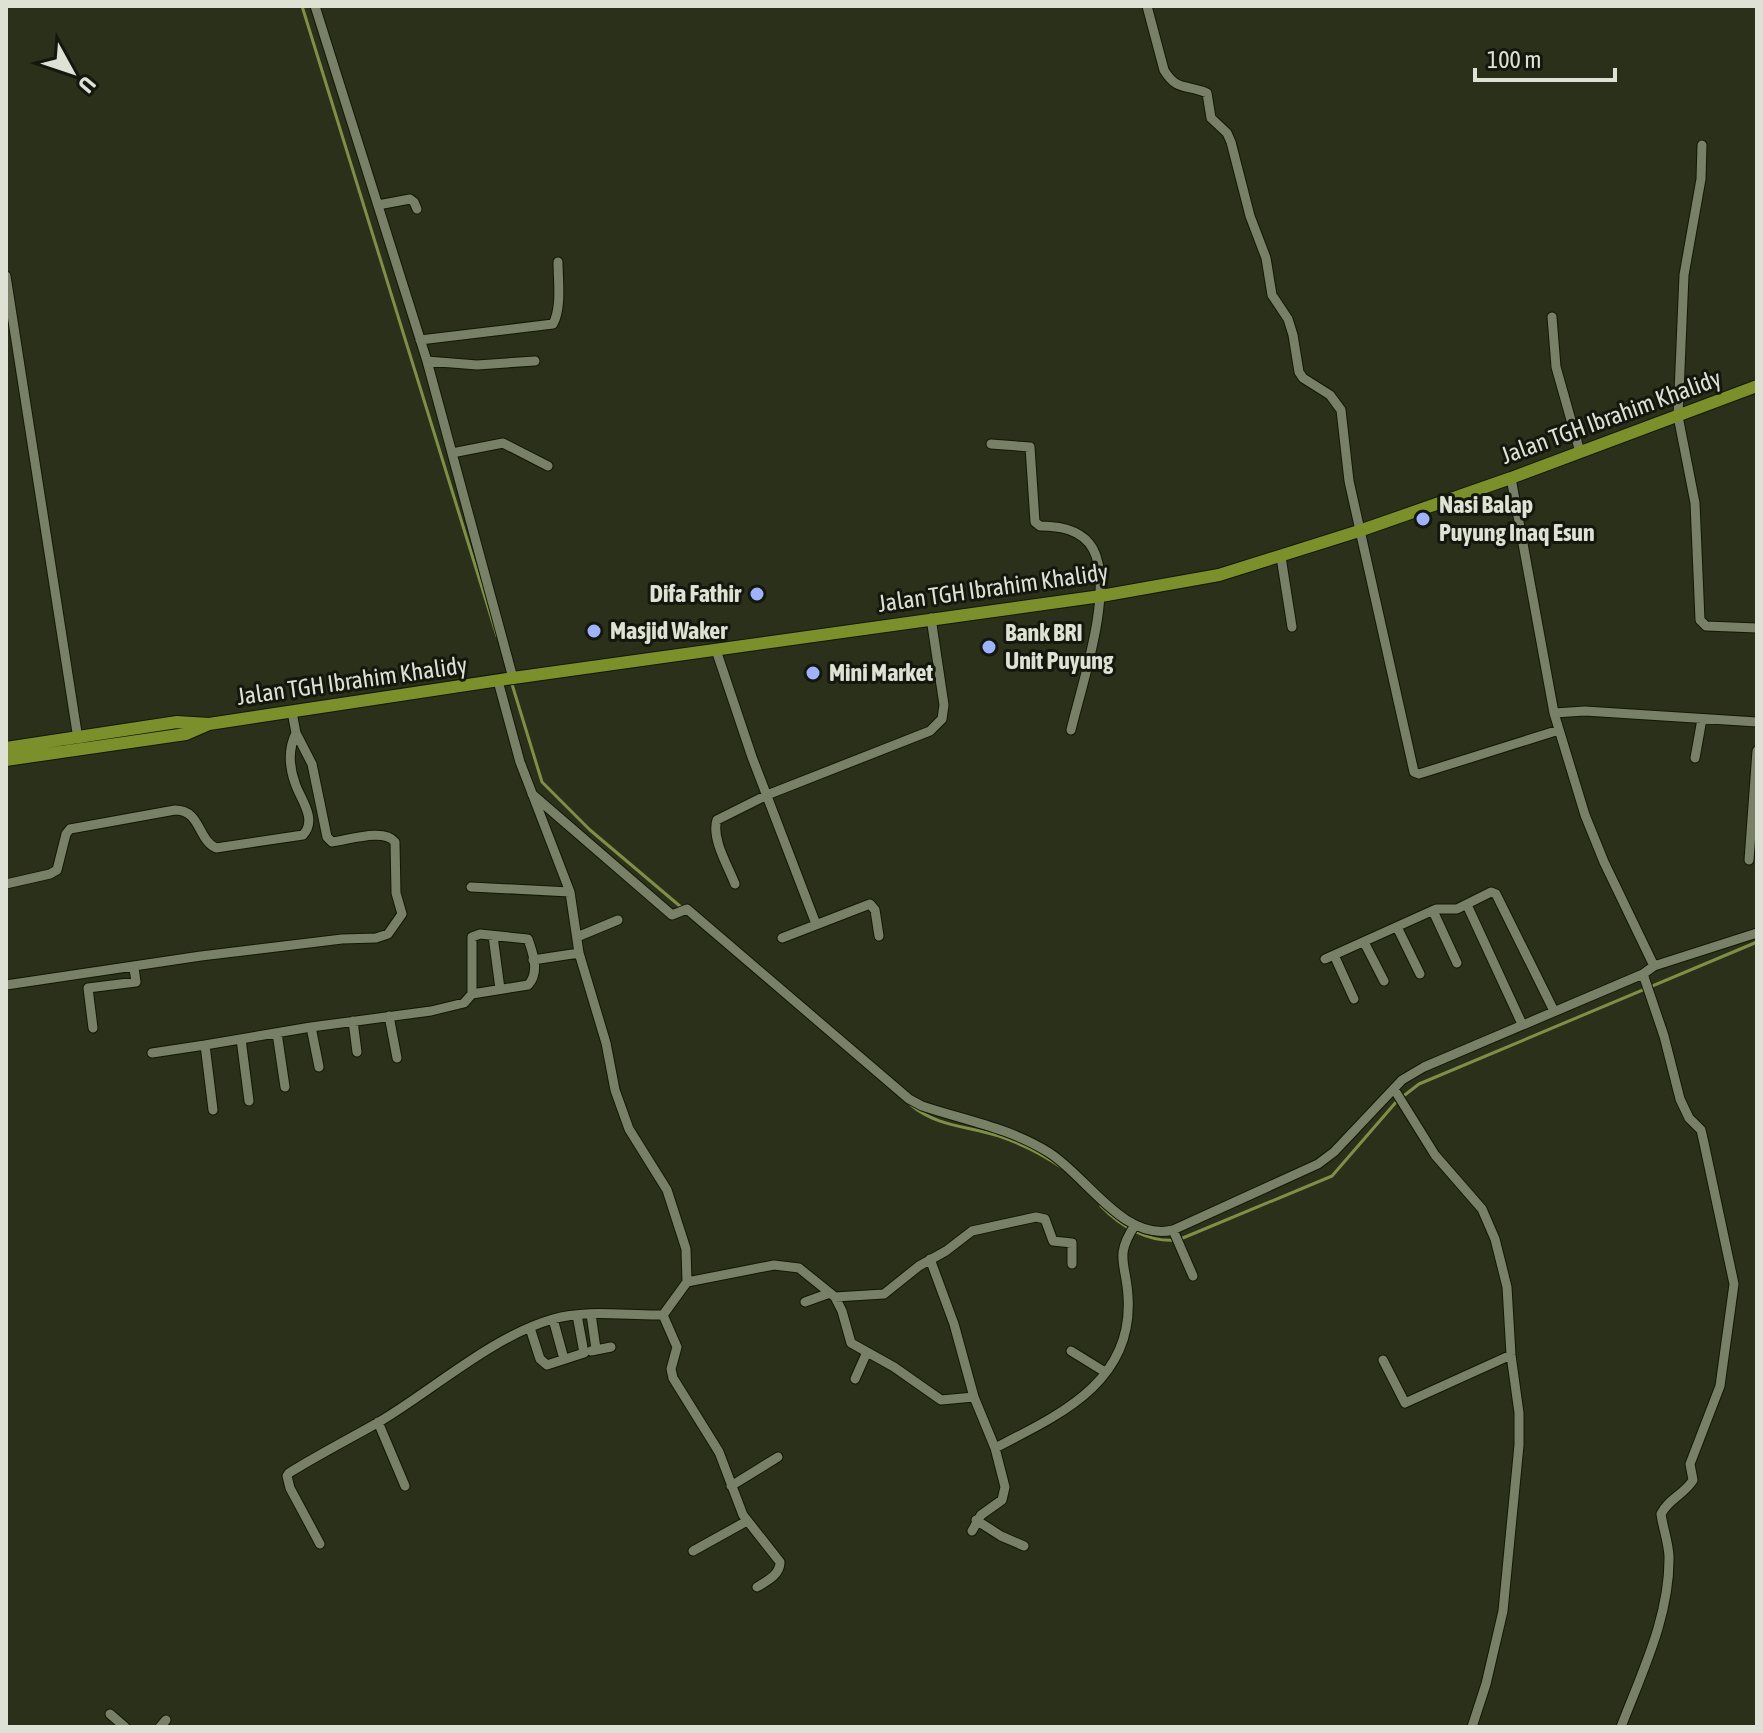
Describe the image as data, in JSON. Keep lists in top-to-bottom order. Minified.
{"streets":{"main road":["Jalan TGH Ibrahim Khalidy"]},"places":["Nasi Balap Puyung Inaq Esun","Difa Fathir","Masjid Waker","Bank BRI Unit Puyung","Mini Market"],"scale_bar":"100 m","north":"bottom right"}
